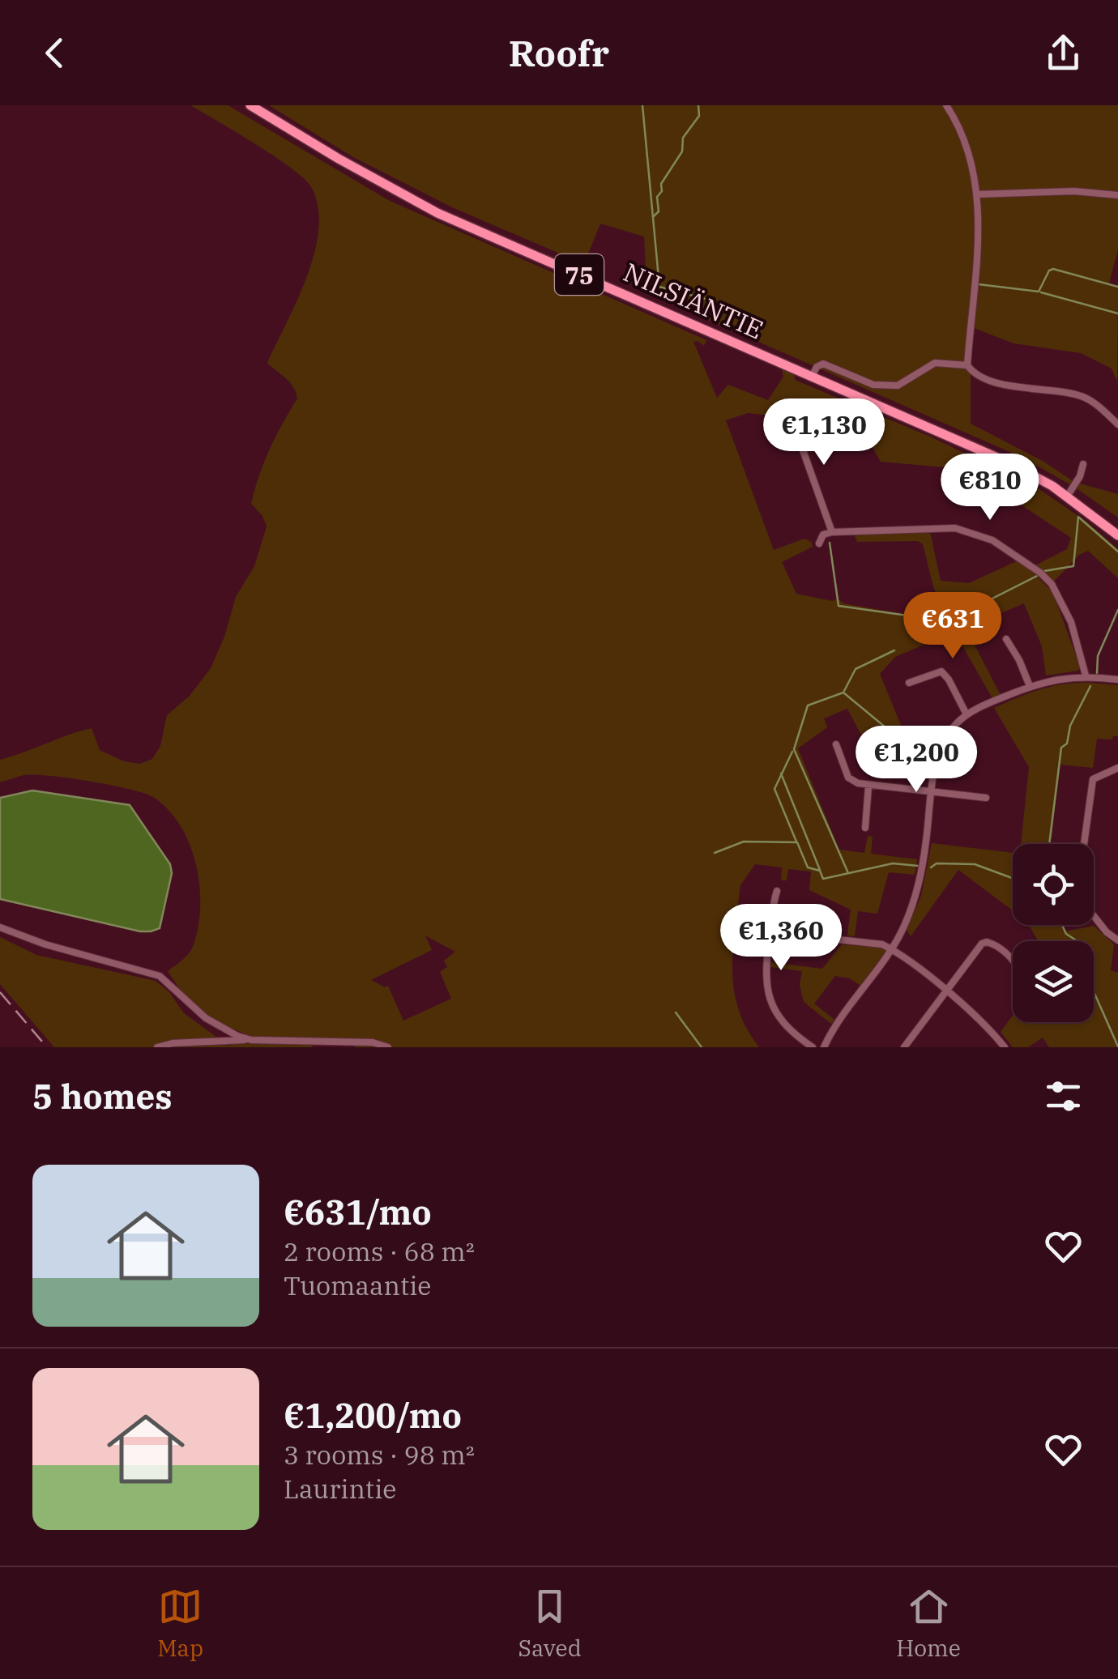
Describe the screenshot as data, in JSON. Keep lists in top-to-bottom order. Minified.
{"streets":{"main road":["75","NILSIÄNTIE"]},"page":{"header":"Roofr","price":["€1,130","€810","€631","€1,200","€1,360"],"heading":"5 homes","list":[{"name":"€631/mo","note":"2 rooms · 68 m² · Tuomaantie"},{"name":"€1,200/mo","note":"3 rooms · 98 m² · Laurintie"}],"tabs":["Map","Saved","Home"]}}
